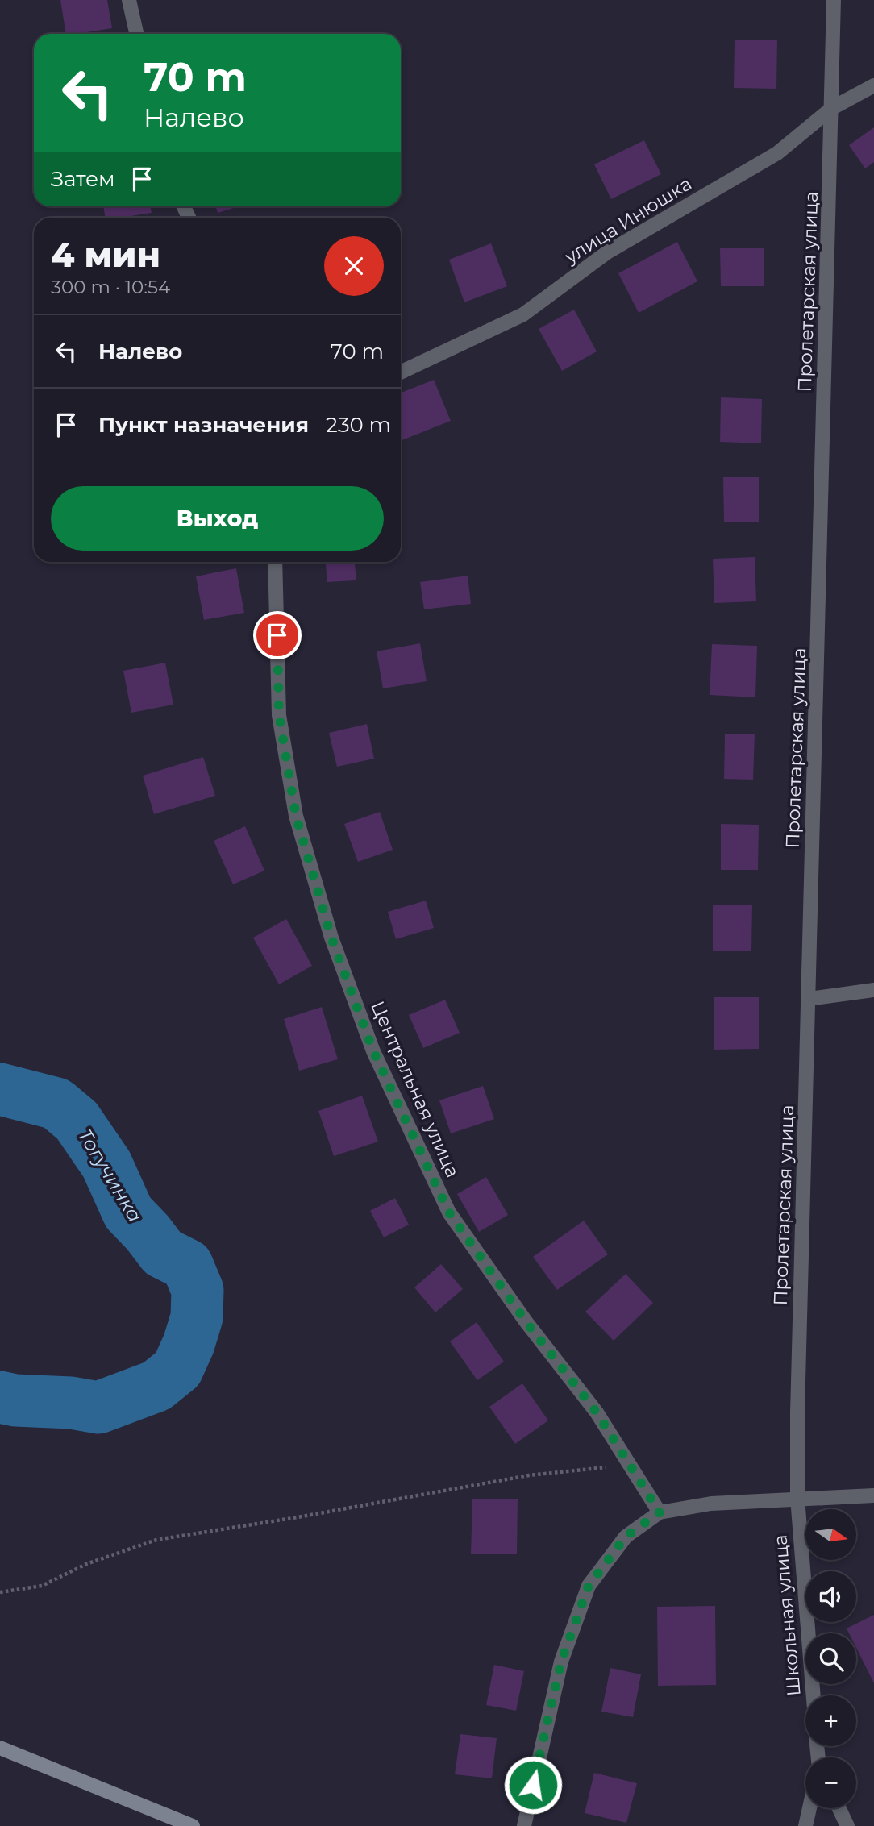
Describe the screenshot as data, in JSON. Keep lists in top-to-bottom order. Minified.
{"streets":{"street":["улица Инюшка","Пролетарская улица","Центральная улица","Школьная улица"]},"crossings":[["улица Инюшка","Пролетарская улица"],["Пролетарская улица","Школьная улица"]],"water":["Тогучинка"],"north":"right","page":{"turn":["70 m","Налево"],"then":"Затем","heading":["4 мин","300 m · 10:54"],"list":[{"name":"Налево","value":"70 m"},{"name":"Пункт назначения","value":"230 m"}],"buttons":"Выход","map_buttons":["+","−"]}}
